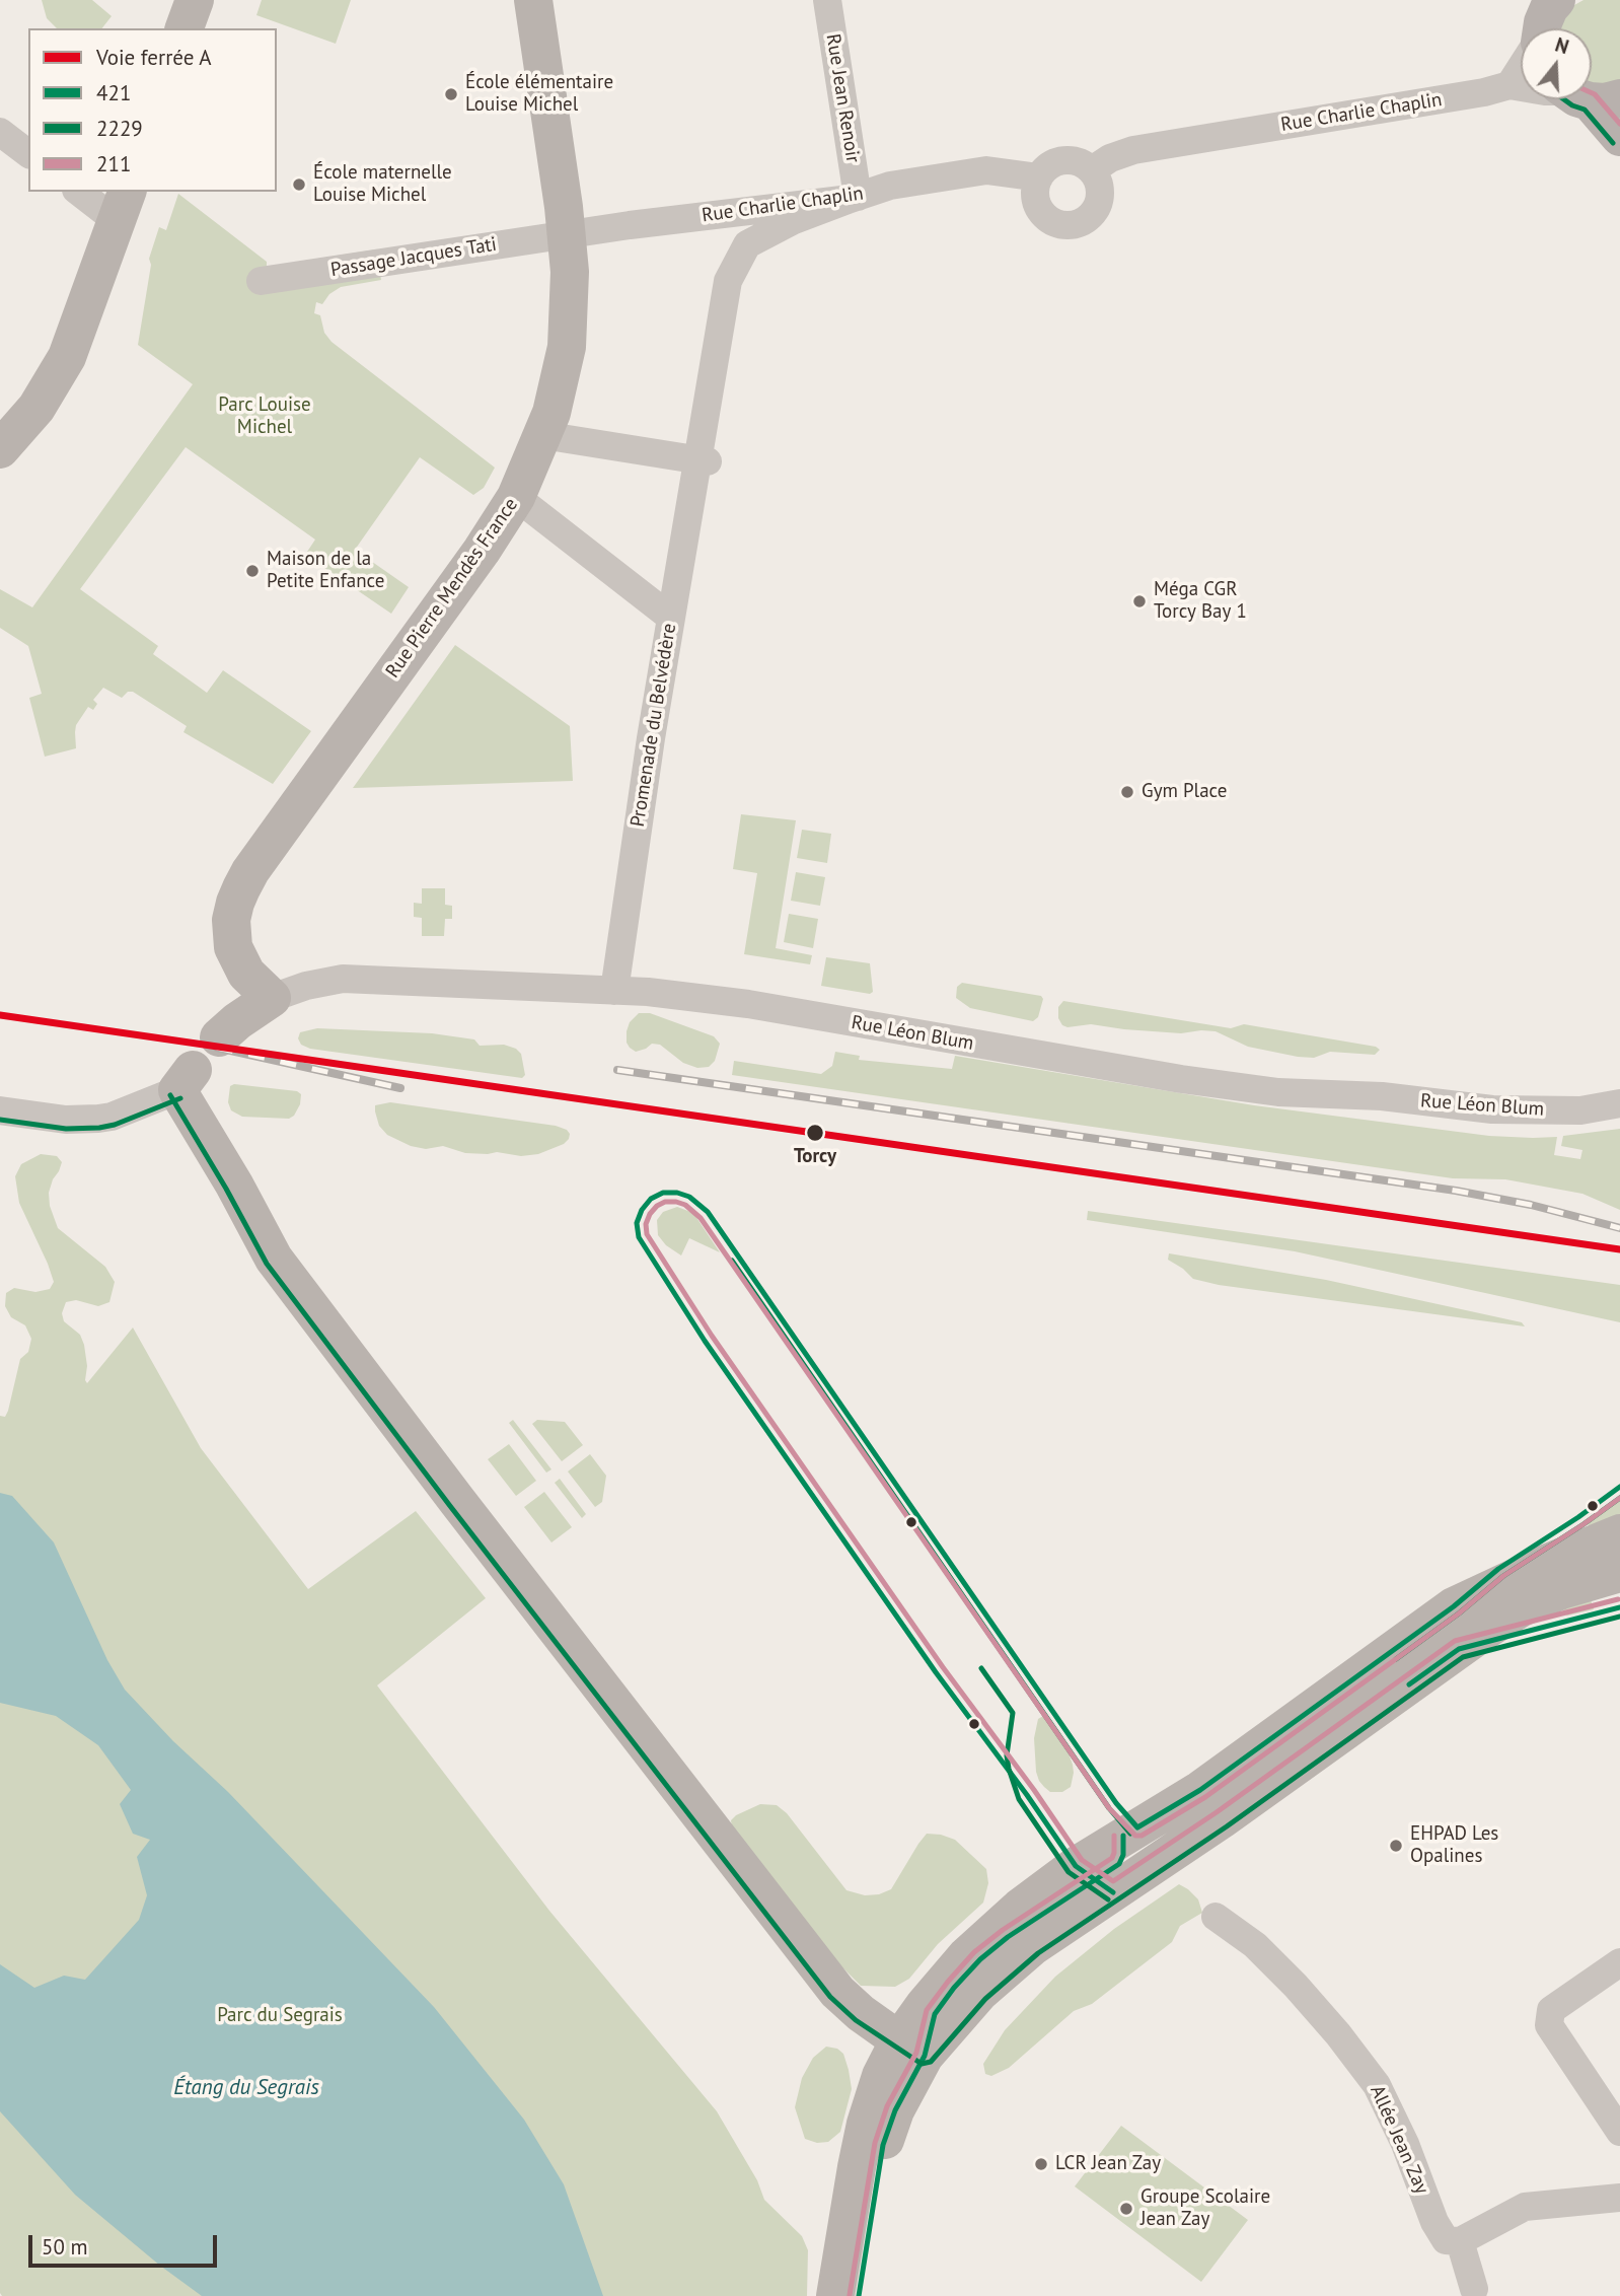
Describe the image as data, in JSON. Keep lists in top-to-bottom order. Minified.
{"streets":{"street":["Rue Jean Renoir","Rue Charlie Chaplin","Passage Jacques Tati","Rue Pierre Mendès France","Promenade du Belvédère","Rue Léon Blum","Allée Jean Zay"]},"crossings":[["Rue Jean Renoir","Rue Charlie Chaplin"],["Rue Jean Renoir","Promenade du Belvédère"],["Rue Charlie Chaplin","Passage Jacques Tati"],["Rue Charlie Chaplin","Rue Pierre Mendès France"],["Rue Charlie Chaplin","Promenade du Belvédère"],["Passage Jacques Tati","Rue Pierre Mendès France"],["Rue Pierre Mendès France","Rue Léon Blum"],["Promenade du Belvédère","Rue Léon Blum"]],"water":["Étang du Segrais"],"parks":["Parc Louise Michel","Parc du Segrais"],"places":["École élémentaire Louise Michel","École maternelle Louise Michel","Maison de la Petite Enfance","Méga CGR Torcy Bay 1","Gym Place","Torcy","EHPAD Les Opalines","LCR Jean Zay","Groupe Scolaire Jean Zay"],"lines":["transit line 211","transit line 2229","rail line A","transit line 421"],"legend":["Voie ferrée A","421","2229","211"],"scale_bar":"50 m","north":"top"}
